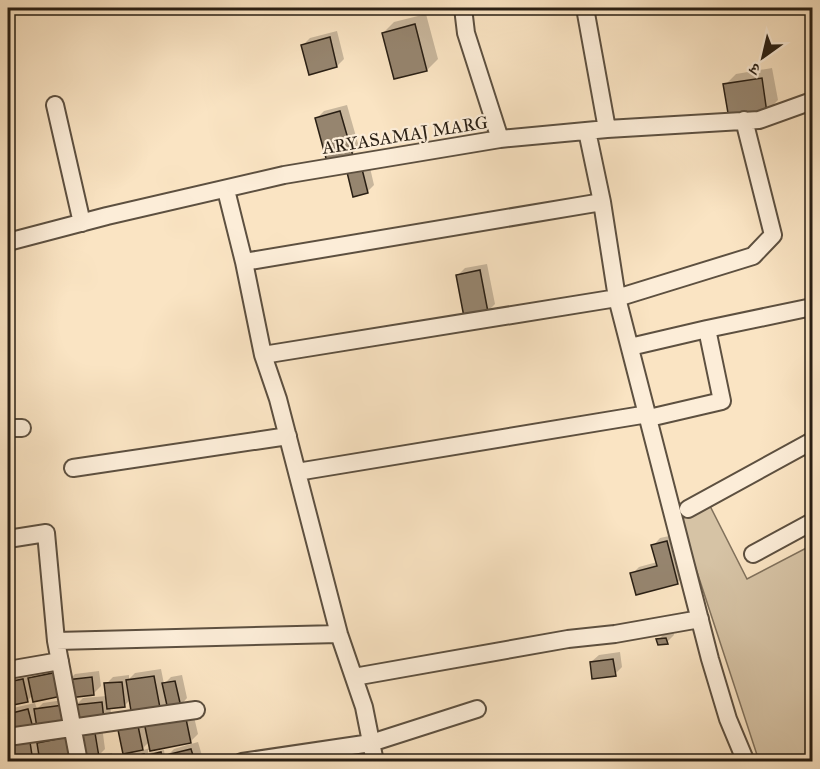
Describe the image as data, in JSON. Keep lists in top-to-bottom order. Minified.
{"streets":{"street":["ARYASAMAJ MARG"]},"north":"bottom left"}
